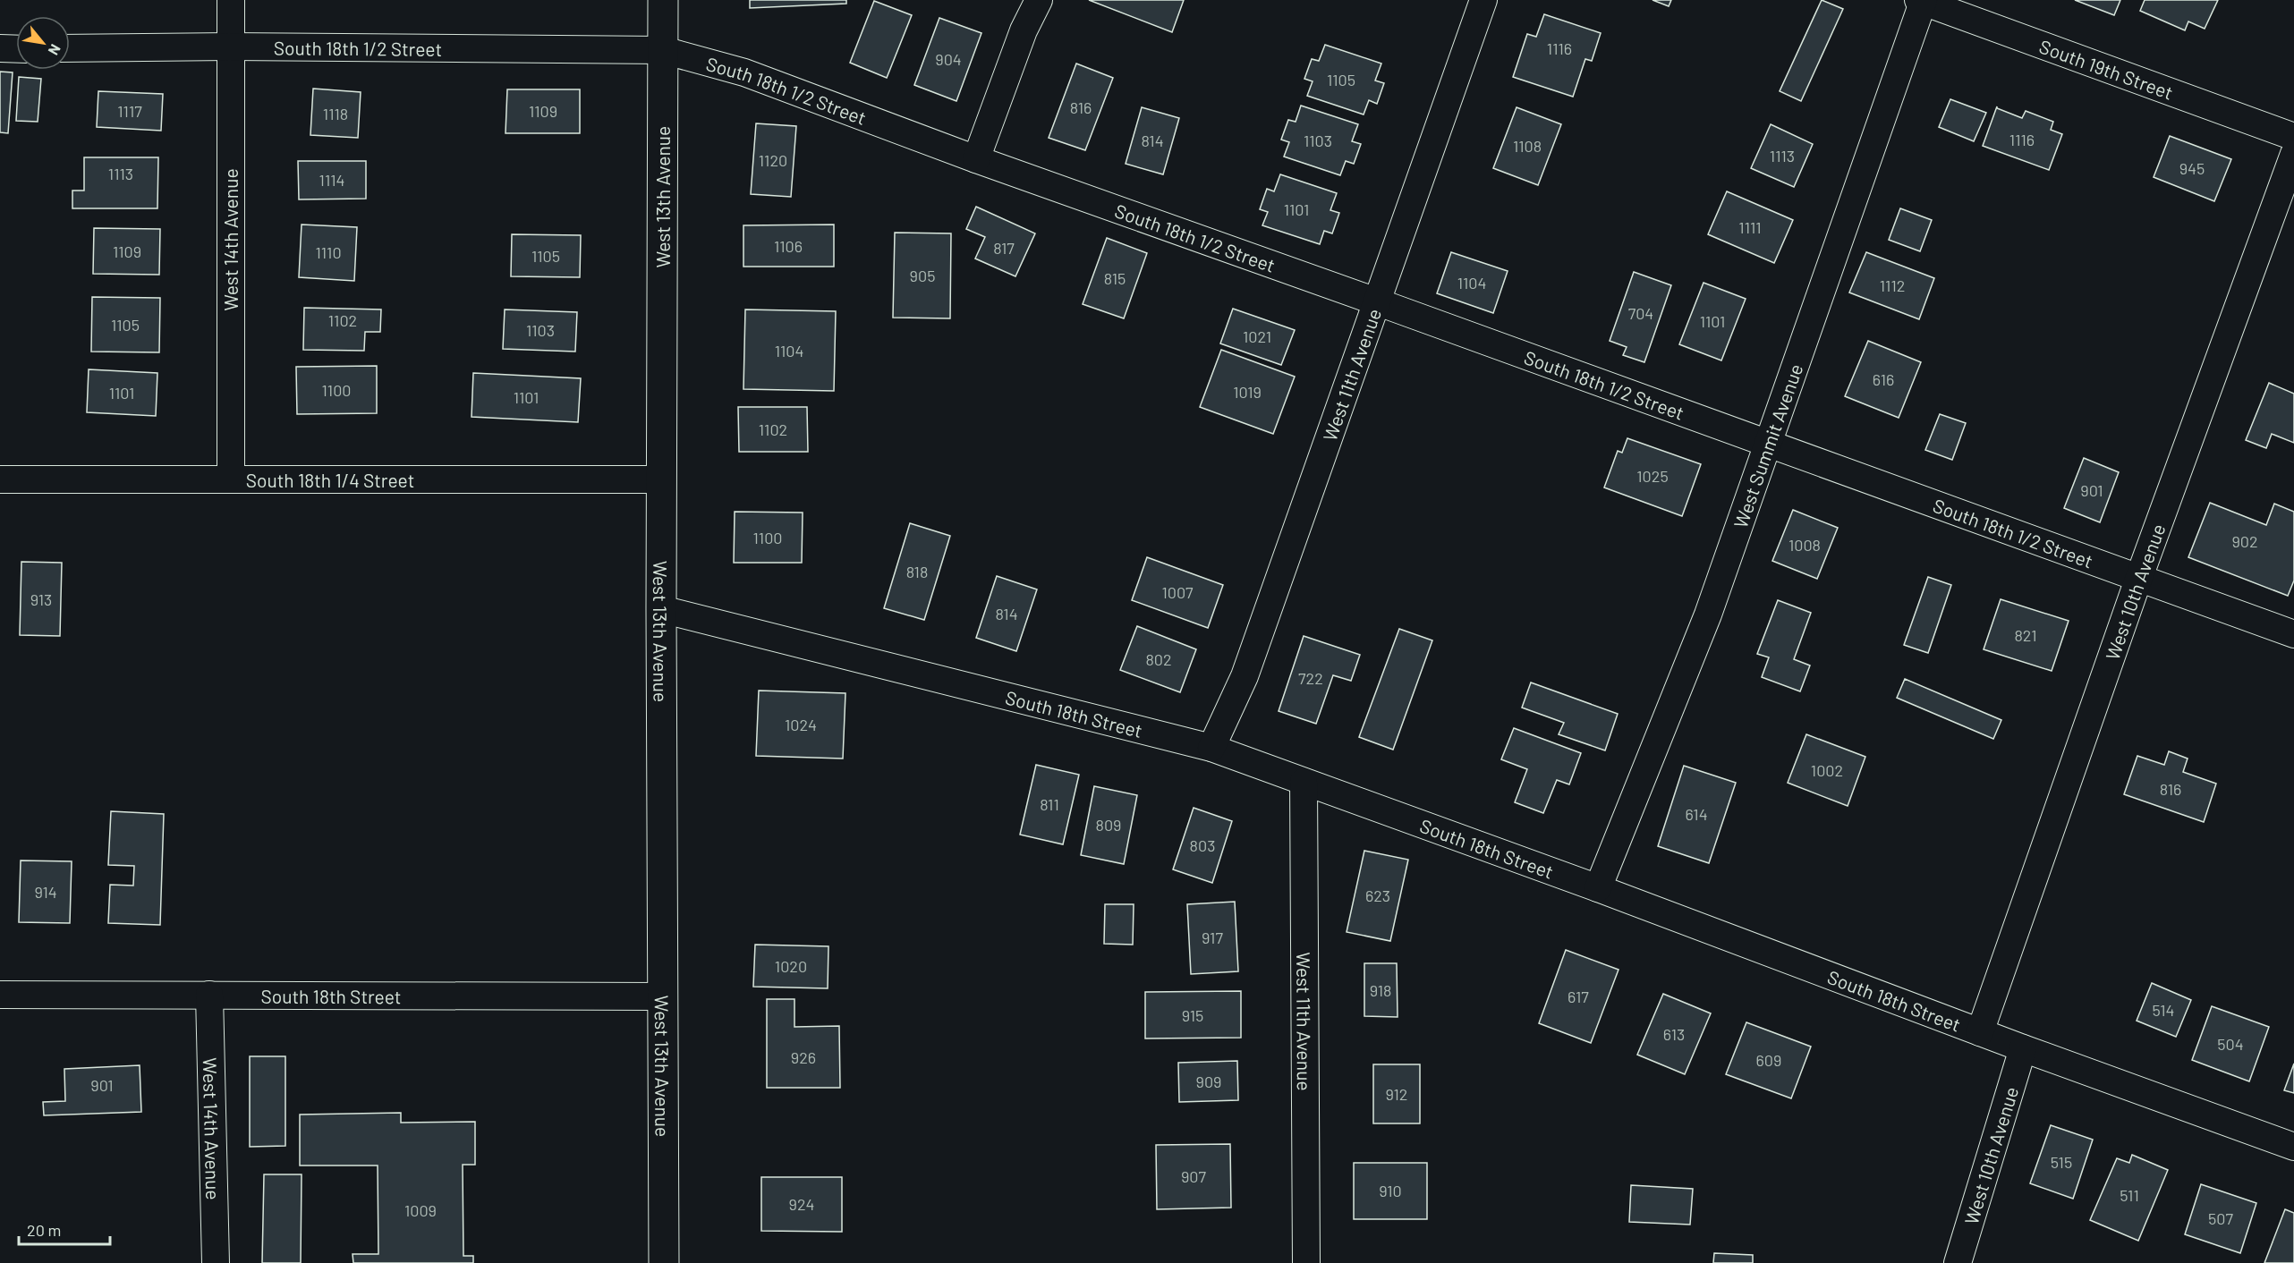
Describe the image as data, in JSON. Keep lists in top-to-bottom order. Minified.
{"streets":{"street":["South 18th 1/2 Street","South 19th Street","West 13th Avenue","West 14th Avenue","West 11th Avenue","West Summit Avenue","South 18th 1/4 Street","West 10th Avenue","South 18th Street"]},"crossings":[["South 18th 1/2 Street","West 13th Avenue"],["South 18th 1/2 Street","West 14th Avenue"],["South 18th 1/2 Street","West 11th Avenue"],["South 18th 1/2 Street","West Summit Avenue"],["South 18th 1/2 Street","West 10th Avenue"],["South 19th Street","West Summit Avenue"],["West 13th Avenue","South 18th 1/4 Street"],["West 13th Avenue","South 18th Street"],["West 14th Avenue","South 18th 1/4 Street"],["West 14th Avenue","South 18th Street"],["West 11th Avenue","South 18th Street"],["West Summit Avenue","South 18th Street"],["West 10th Avenue","South 18th Street"]],"house_numbers":["1116","904","1105","816","1117","1109","1118","1116","814","1103","1108","1113","1120","945","1113","1114","1101","1111","1106","817","1109","1110","1105","905","815","1104","1112","704","1102","1101","1105","1103","1021","1104","616","1100","1019","1101","1101","1102","1025","901","1100","902","1008","818","1007","913","814","821","802","722","1024","1002","816","811","614","809","803","914","623","917","1020","918","617","514","915","613","504","926","609","909","901","912","515","907","910","511","924","1009","507"],"scale_bar":"20 m","north":"bottom right"}
